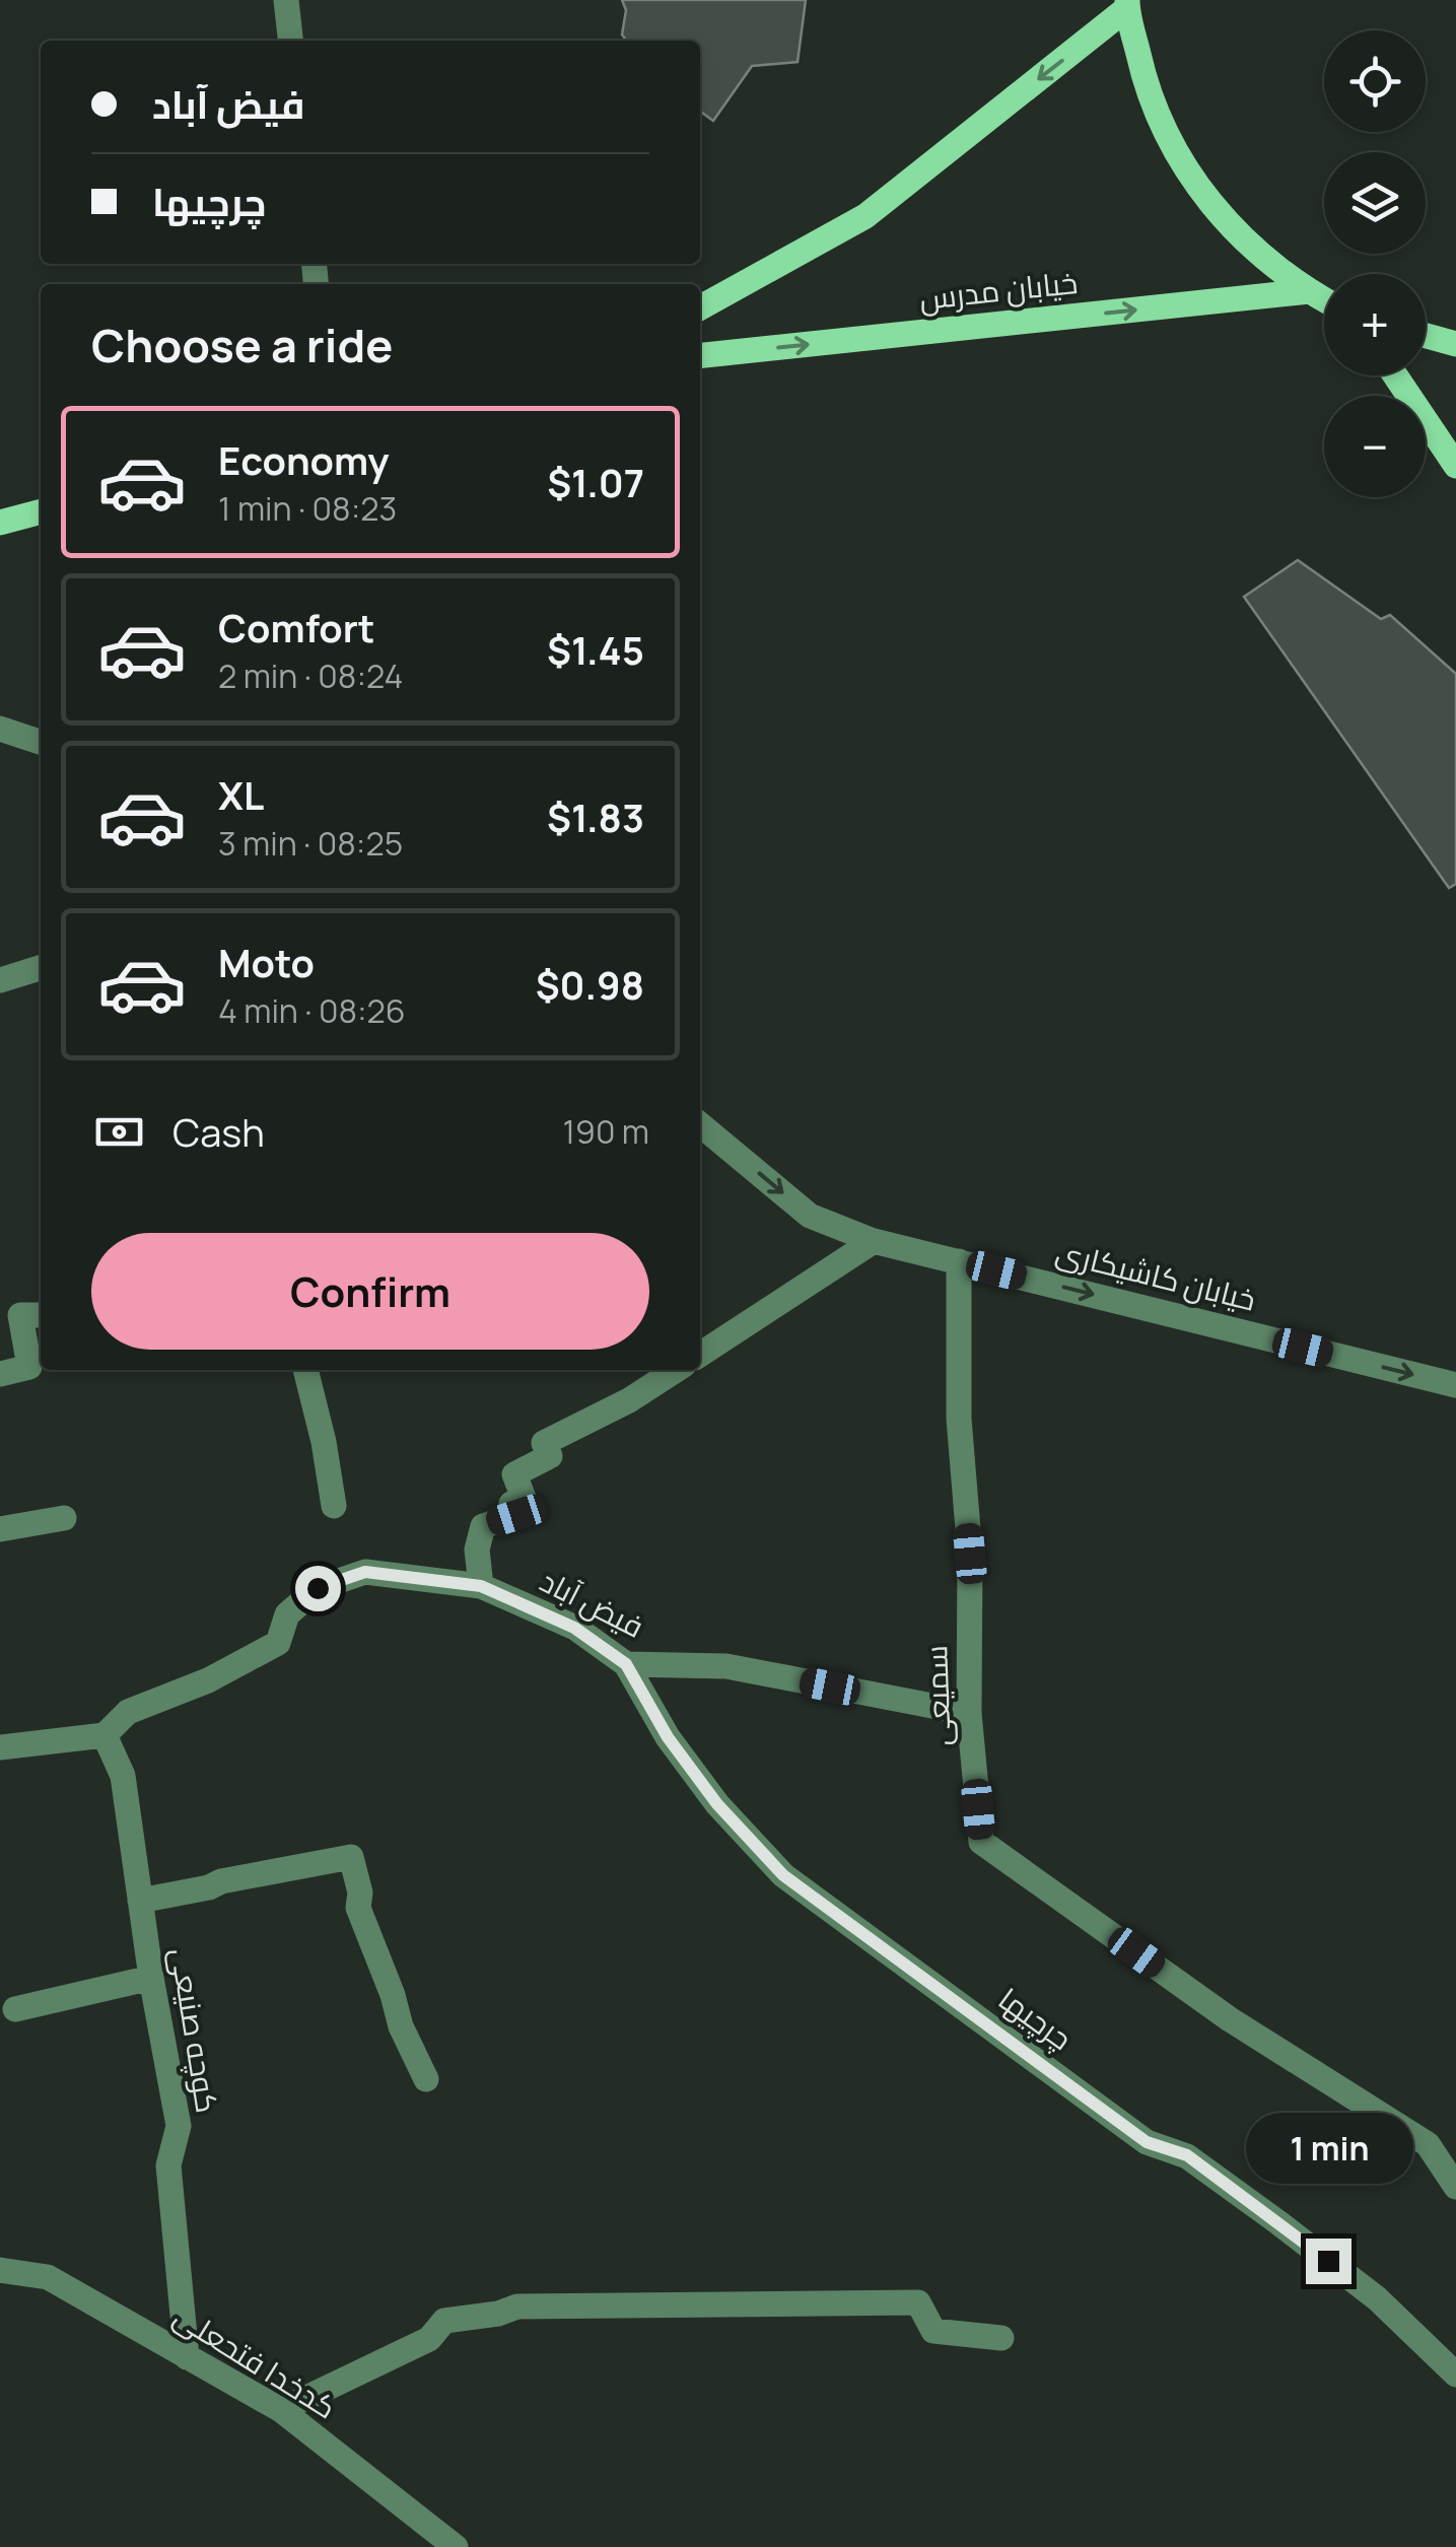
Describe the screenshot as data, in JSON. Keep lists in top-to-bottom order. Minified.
{"streets":{"main road":["خیابان مدرس"],"street":["خیابان کاشیکاری","فیض آباد","سمیعی","چرچیها","کوچه صنیعی","کدخدا فتحعلی"]},"crossings":[["خیابان کاشیکاری","سمیعی"],["فیض آباد","سمیعی"],["فیض آباد","چرچیها"],["فیض آباد","کوچه صنیعی"],["کوچه صنیعی","کدخدا فتحعلی"]],"one_way":["خیابان مدرس","خیابان کاشیکاری"],"page":{"map_buttons":["+","−"],"banner":["فیض آباد","چرچیها"],"heading":"Choose a ride","list":[{"name":"Economy","note":"1 min · 08:23","value":"$1.07"},{"name":"Comfort","note":"2 min · 08:24","value":"$1.45"},{"name":"XL","note":"3 min · 08:25","value":"$1.83"},{"name":"Moto","note":"4 min · 08:26","value":"$0.98"}],"pay":["Cash","190 m"],"buttons":"Confirm","bubble":"1 min"}}
